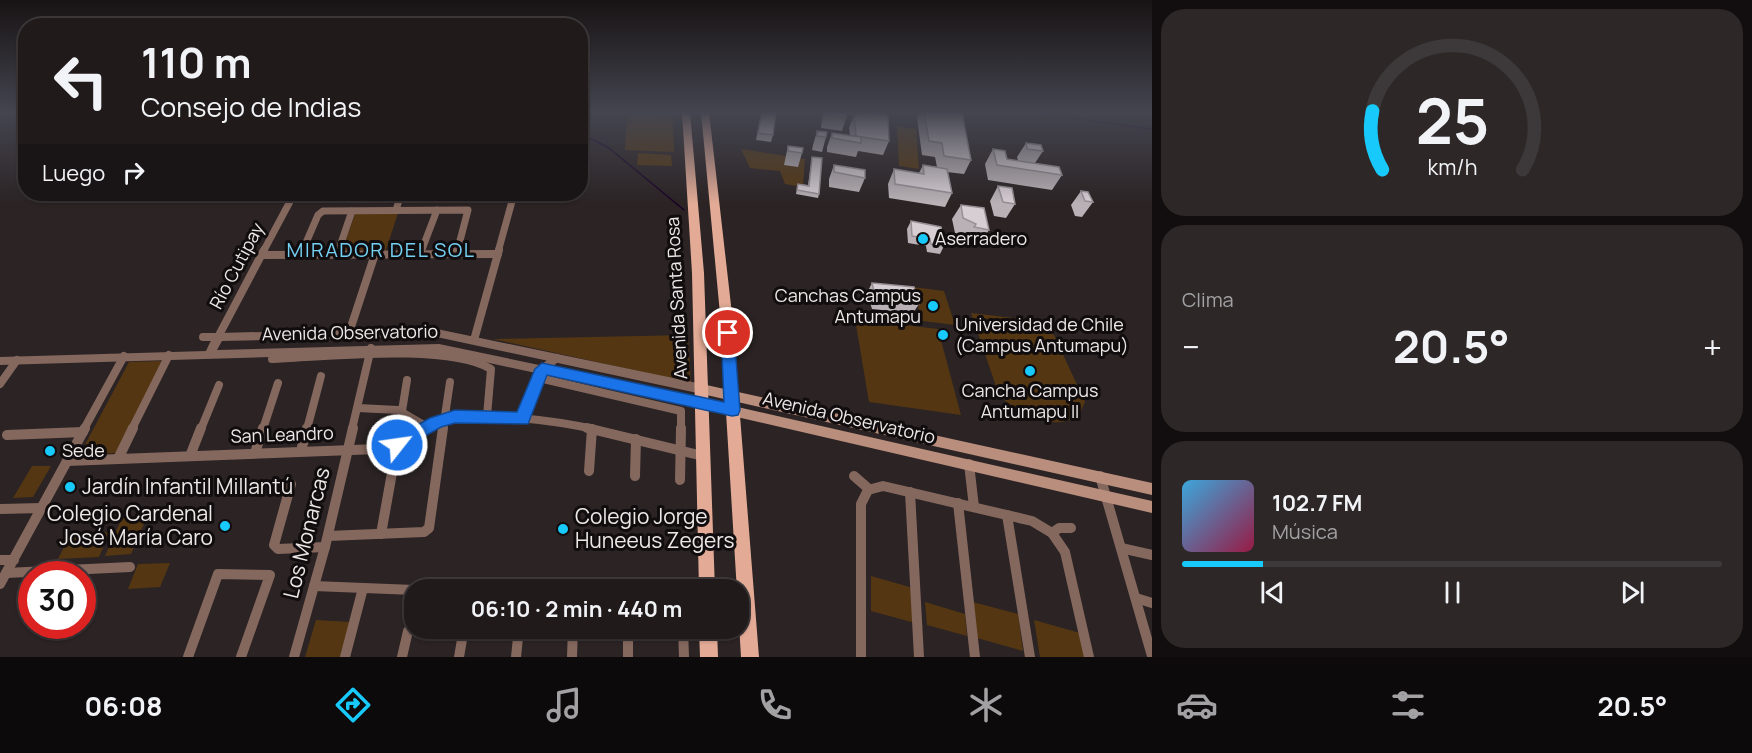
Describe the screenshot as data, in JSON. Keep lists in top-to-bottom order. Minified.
{"streets":{"main road":["Avenida Santa Rosa","Avenida Observatorio"],"street":["Río Cutipay","San Leandro","Los Monarcas"]},"crossings":[["Río Cutipay","Avenida Observatorio"],["Avenida Santa Rosa","Avenida Observatorio"],["Avenida Santa Rosa","San Leandro"],["Avenida Observatorio","Los Monarcas"],["San Leandro","Los Monarcas"]],"districts":["MIRADOR DEL SOL"],"places":["Aserradero","Canchas Campus Antumapu","Universidad de Chile (Campus Antumapu)","Cancha Campus Antumapu II","Sede","Jardín Infantil Millantú","Colegio Cardenal José María Caro","Colegio Jorge Huneeus Zegers"],"page":{"turn":["110 m","Consejo de Indias"],"then":"Luego","tile":"Clima","heat":["−","20.5°","+"],"song":["102.7 FM","Música"],"limit":"30","trip":"06:10 · 2 min · 440 m","tabs":["06:08","20.5°"],"gauge":["25","km/h"]}}
